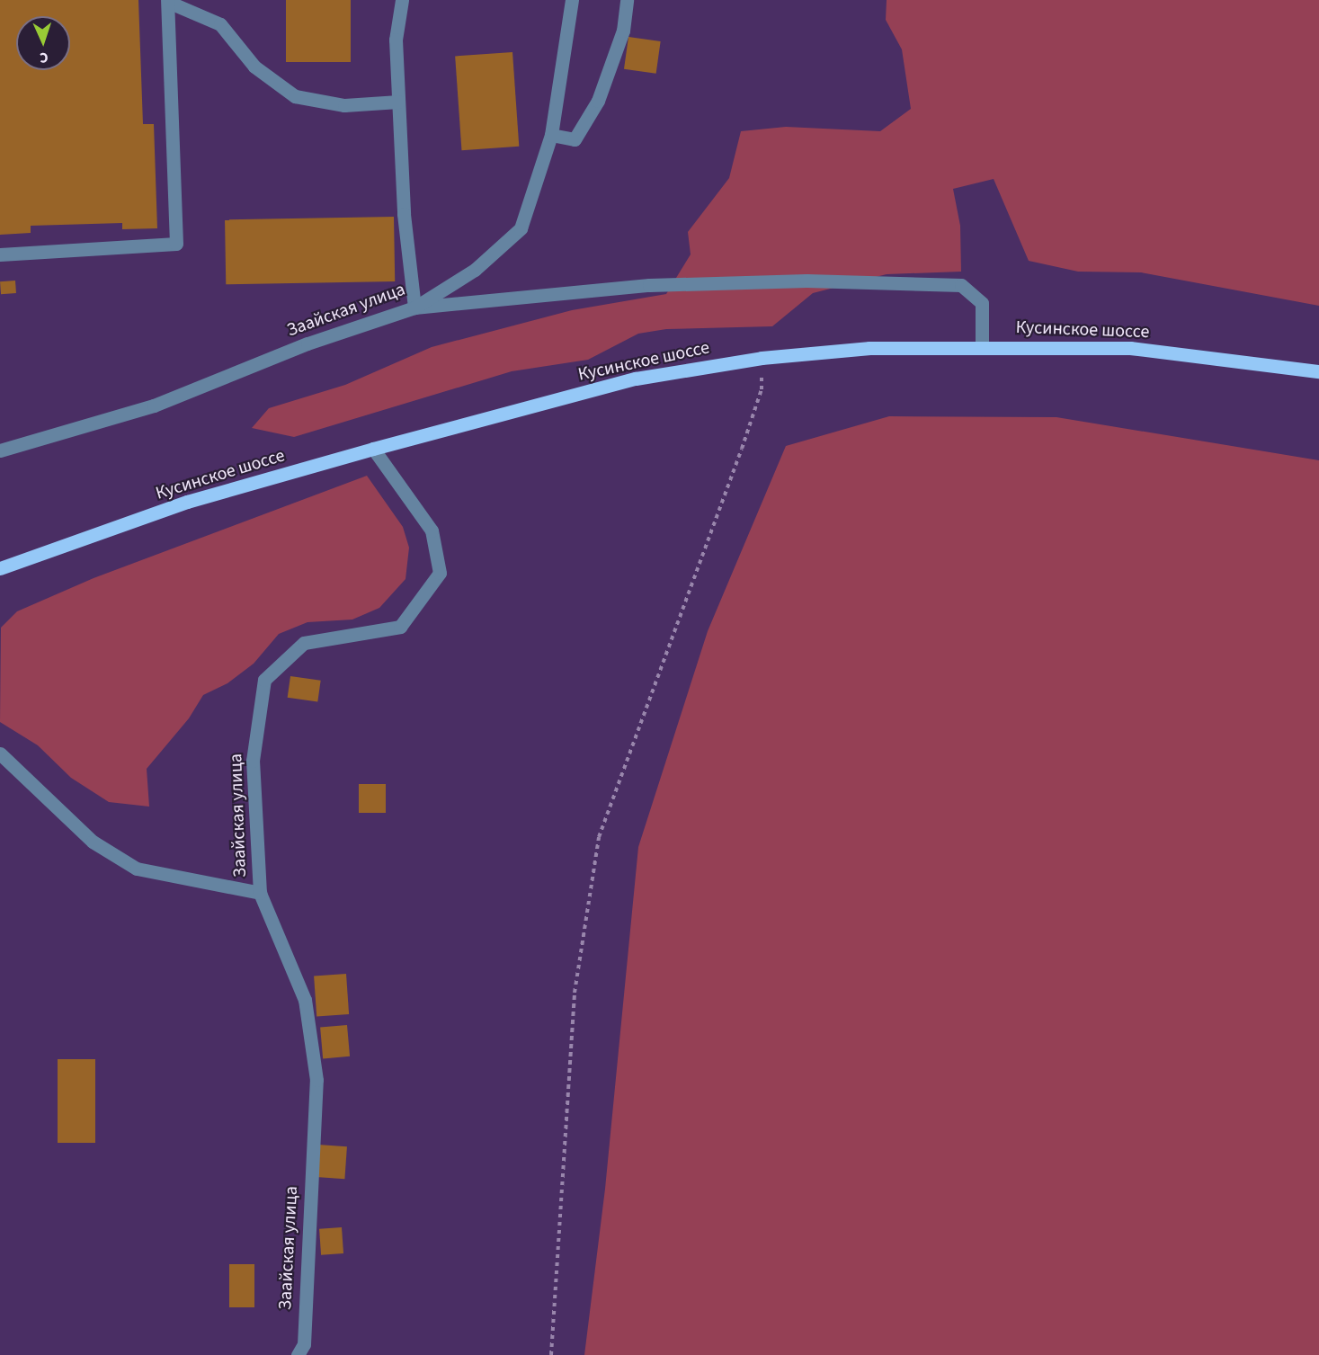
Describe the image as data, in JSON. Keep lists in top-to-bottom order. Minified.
{"streets":{"main road":["Кусинское шоссе"],"street":["Заайская улица"]},"crossings":[["Заайская улица","Кусинское шоссе"]],"north":"bottom"}
